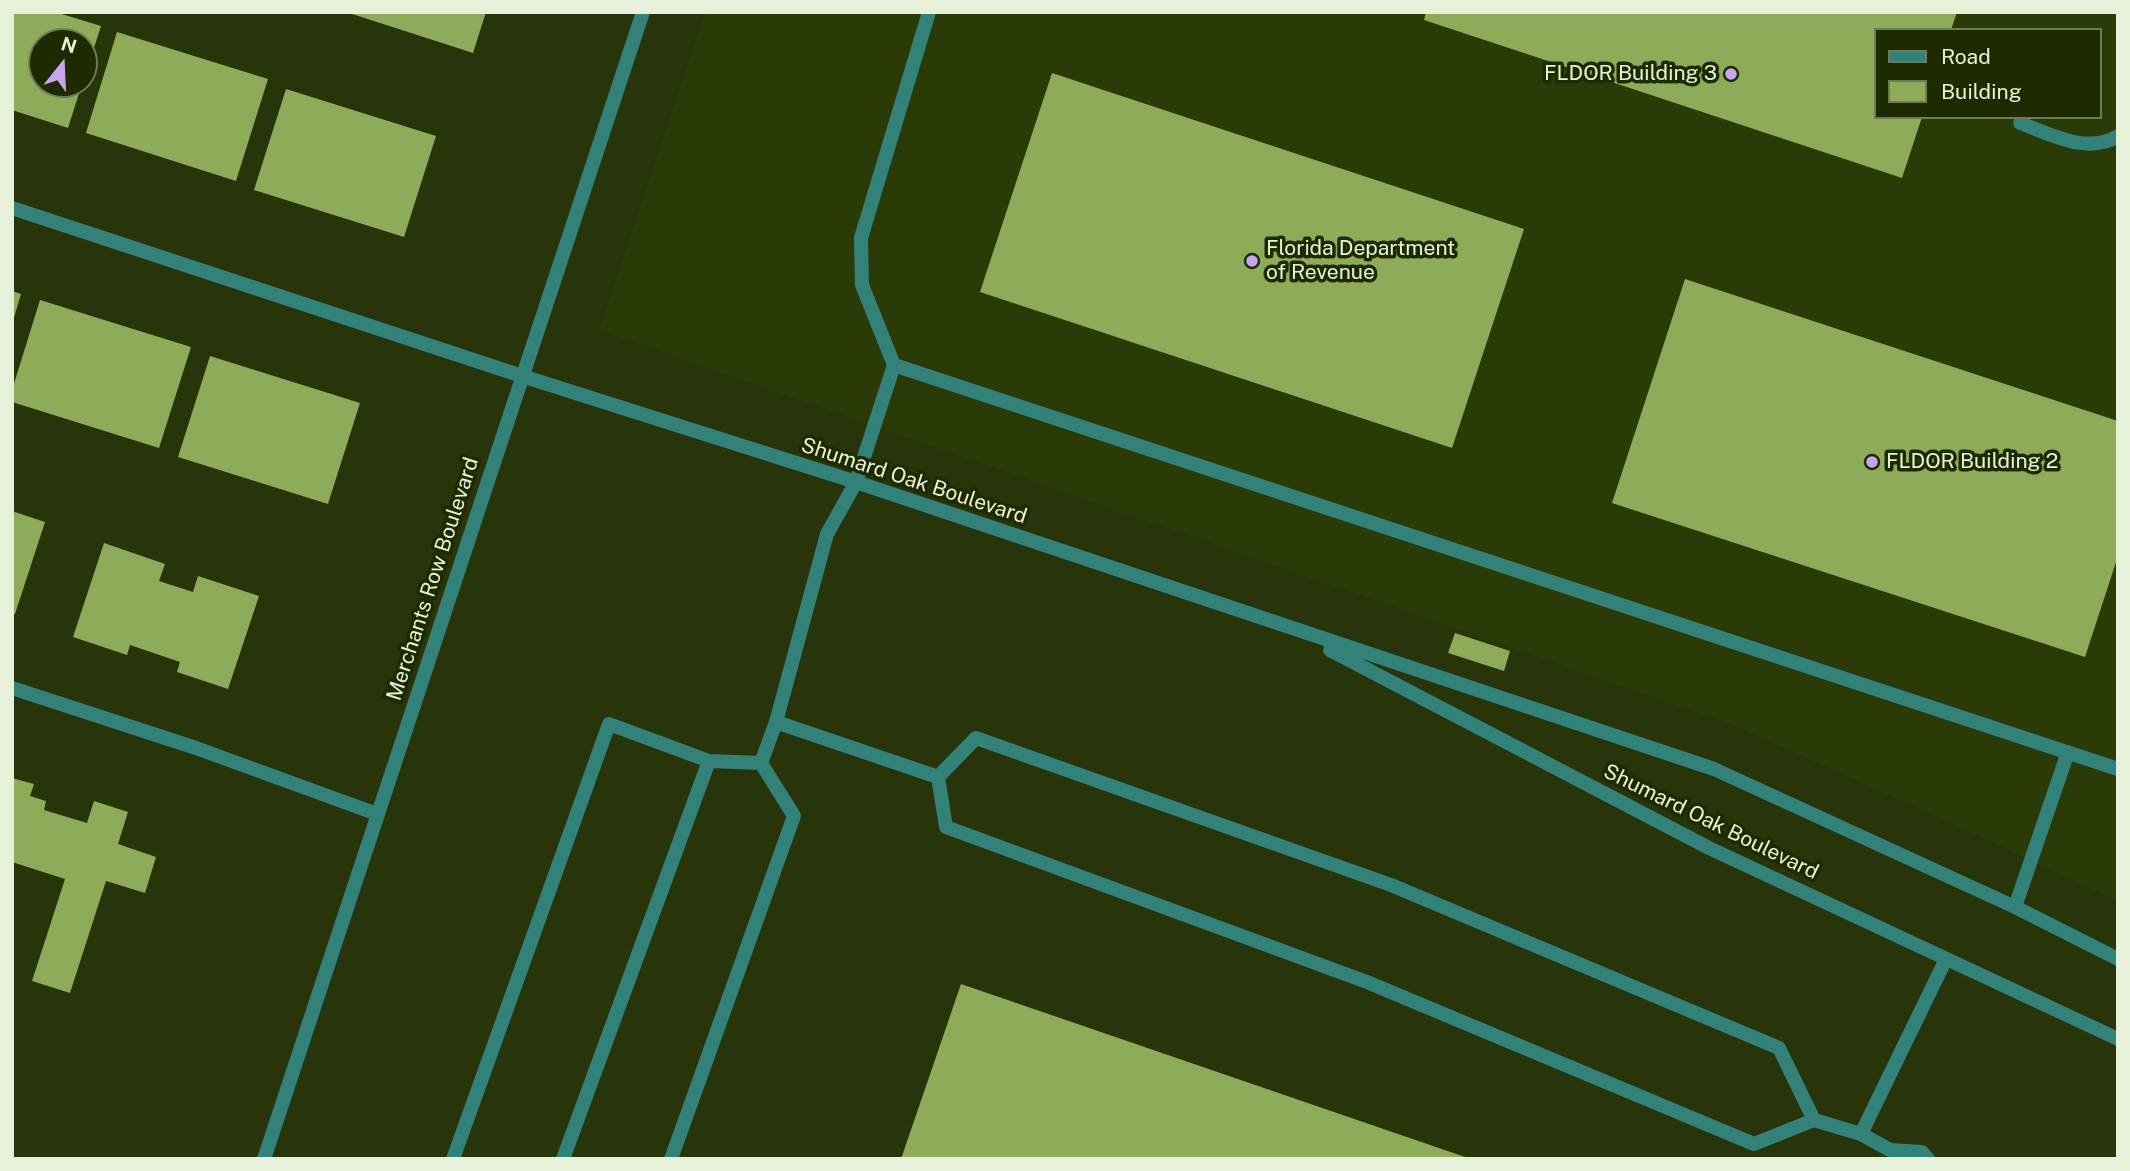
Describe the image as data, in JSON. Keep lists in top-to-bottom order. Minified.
{"streets":{"street":["Shumard Oak Boulevard","Merchants Row Boulevard"]},"crossings":[["Shumard Oak Boulevard","Merchants Row Boulevard"]],"places":["FLDOR Building 3","Florida Department of Revenue","FLDOR Building 2"],"legend":["Road","Building"],"north":"top"}
